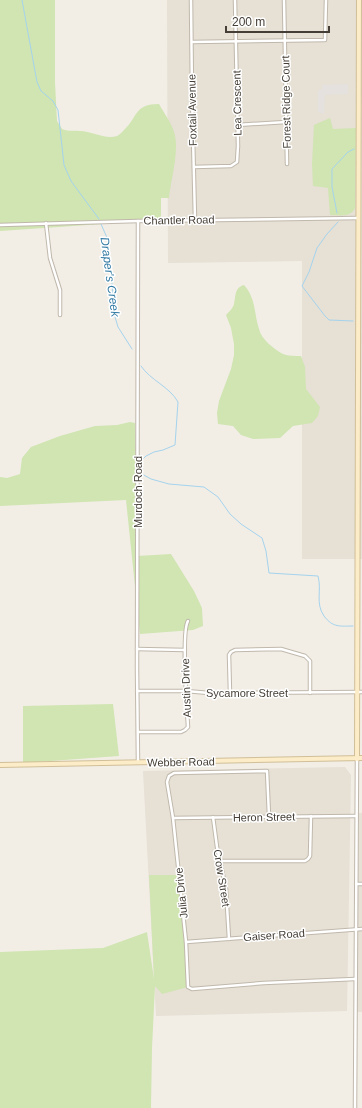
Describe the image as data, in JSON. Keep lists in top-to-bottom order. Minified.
{"streets":{"main road":["Webber Road"],"street":["Forest Ridge Court","Lea Crescent","Foxtail Avenue","Chantler Road","Murdoch Road","Austin Drive","Sycamore Street","Heron Street","Crow Street","Julia Drive","Gaiser Road"]},"crossings":[["Lea Crescent","Foxtail Avenue"],["Foxtail Avenue","Chantler Road"],["Chantler Road","Murdoch Road"],["Murdoch Road","Austin Drive"],["Murdoch Road","Sycamore Street"],["Murdoch Road","Webber Road"],["Austin Drive","Sycamore Street"],["Heron Street","Crow Street"],["Heron Street","Julia Drive"],["Crow Street","Gaiser Road"],["Julia Drive","Gaiser Road"]],"water":["Draper's Creek"],"scale_bar":"200 m"}
